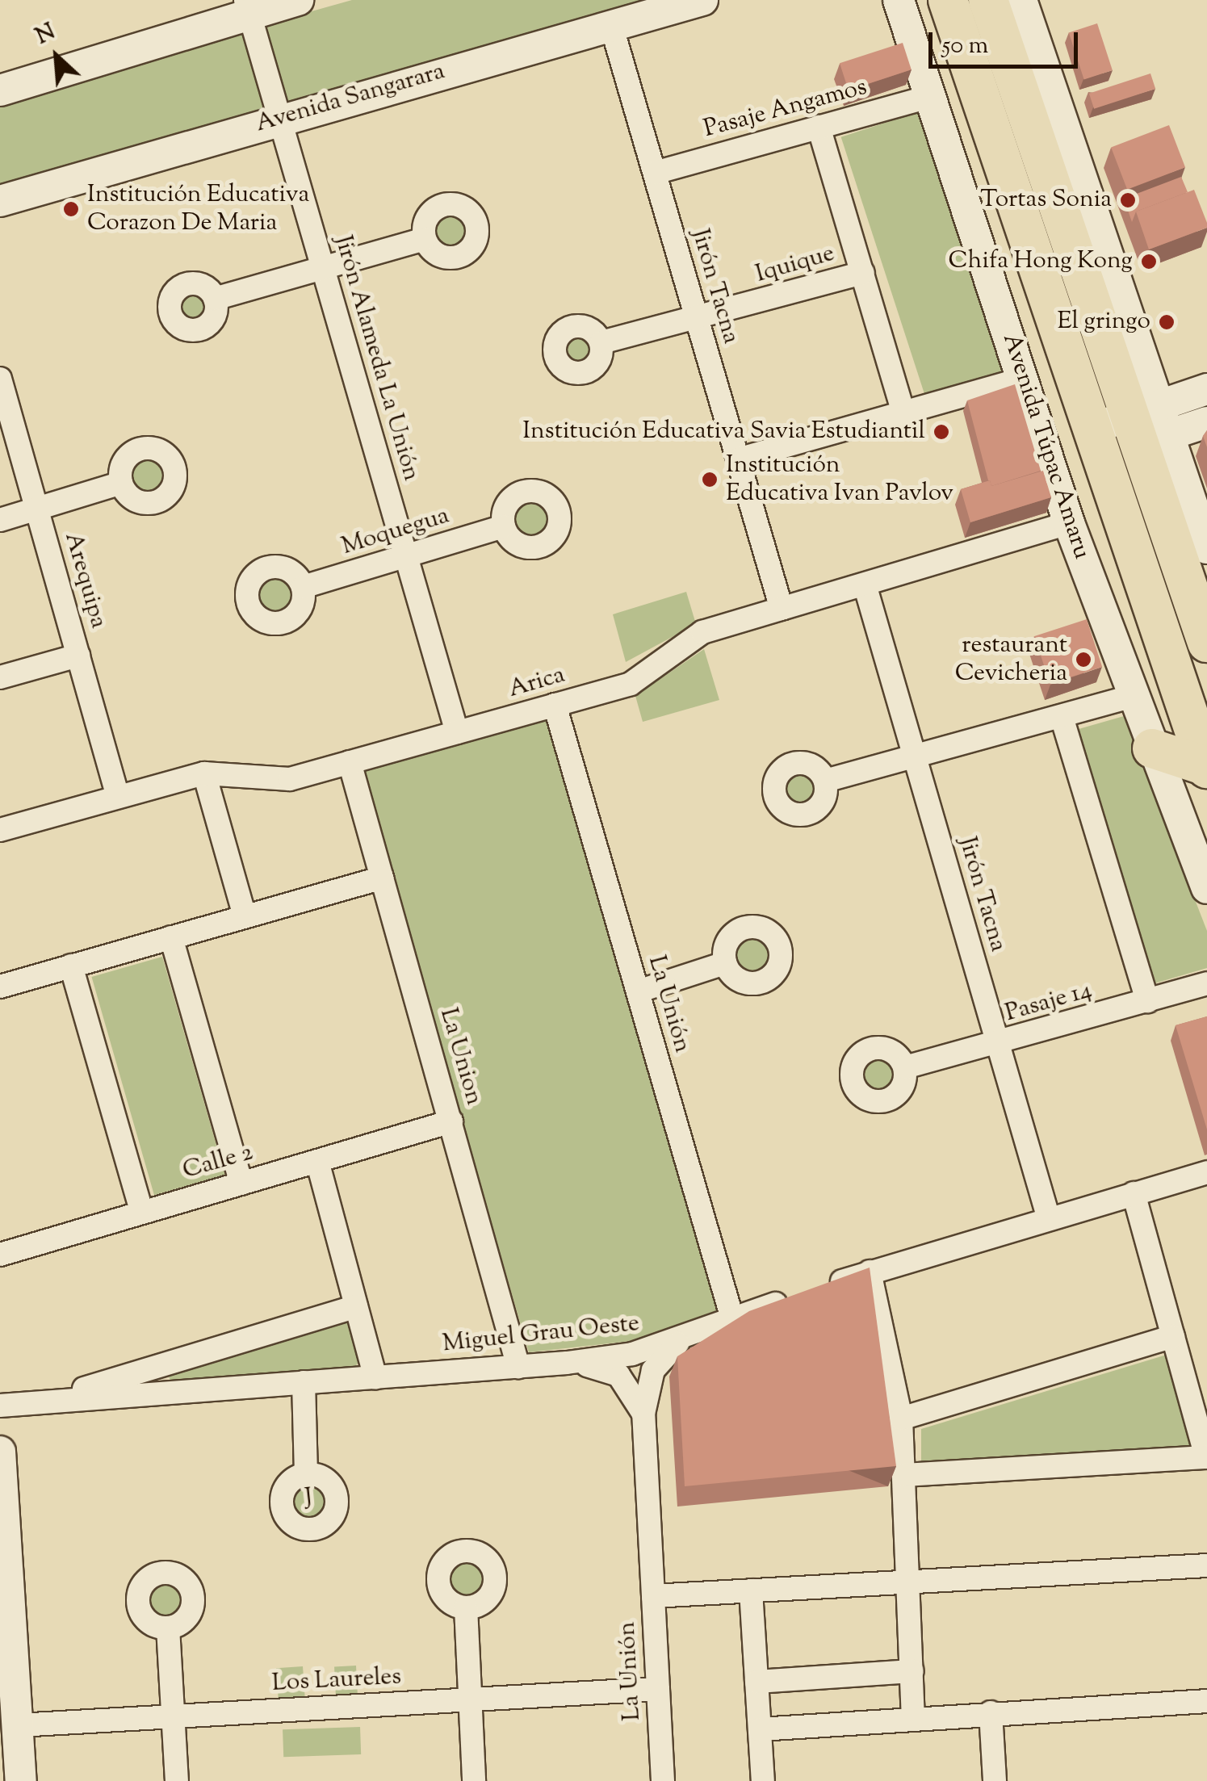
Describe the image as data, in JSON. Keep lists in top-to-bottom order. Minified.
{"streets":{"highway":["Avenida Túpac Amaru"],"street":["Avenida Sangarara","Pasaje Angamos","Iquique","Jirón Tacna","Jirón Alameda La Unión","Moquegua","Arequipa","Arica","Pasaje 14","La Unión","La Union","Calle 2","Miguel Grau Oeste","J","Los Laureles"]},"crossings":[["Avenida Sangarara","Jirón Tacna"],["Avenida Sangarara","Jirón Alameda La Unión"],["Pasaje Angamos","Jirón Tacna"],["Pasaje Angamos","Avenida Túpac Amaru"],["Iquique","Jirón Tacna"],["Jirón Tacna","Arica"],["Jirón Tacna","Pasaje 14"],["Jirón Alameda La Unión","Moquegua"],["Jirón Alameda La Unión","Arica"],["Avenida Túpac Amaru","Arica"],["Arequipa","Arica"],["Arica","La Unión"],["Arica","La Union"],["La Unión","Miguel Grau Oeste"],["La Unión","Los Laureles"],["La Union","Calle 2"],["La Union","Miguel Grau Oeste"],["Miguel Grau Oeste","J"]],"places":["Tortas Sonia","Institución Educativa Corazon De Maria","Chifa Hong Kong","El gringo","Institución Educativa Savia Estudiantil","Institución Educativa Ivan Pavlov","restaurant Cevicheria"],"scale_bar":"50 m","north":"top left"}
